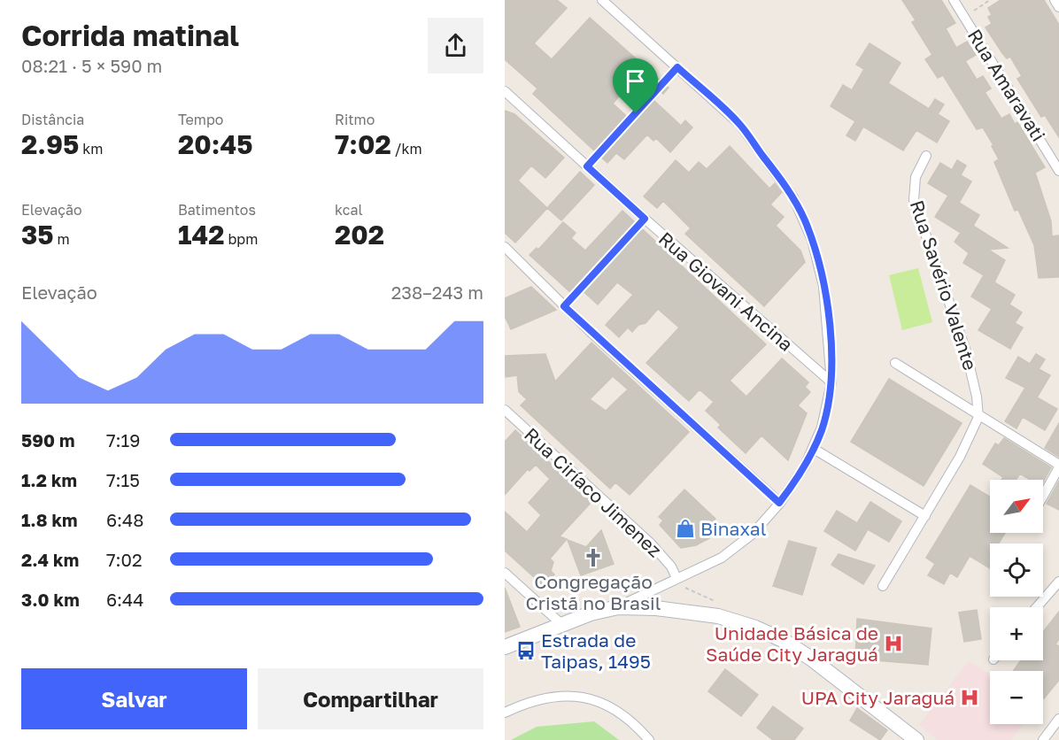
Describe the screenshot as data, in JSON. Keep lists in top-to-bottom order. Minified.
{"streets":{"street":["Rua Amaravati","Rua Savério Valente","Rua Giovani Ancina","Rua Ciríaco Jimenez"]},"places":{"shop":["Binaxal"],"church":["Congregação Cristã no Brasil"],"hospital":["Unidade Básica de Saúde City Jaraguá","UPA City Jaraguá"],"bus stop":["Estrada de Taipas, 1495"]},"north":"top right","page":{"heading":["Corrida matinal","08:21 · 5 × 590 m"],"stats":[["Distância","2.95 km"],["Tempo","20:45"],["Ritmo","7:02 /km"],["Elevação","35 m"],["Batimentos","142 bpm"],["kcal","202"]],"chart":["Elevação","238–243 m"],"list":[{"name":"590 m","note":"7:19"},{"name":"1.2 km","note":"7:15"},{"name":"1.8 km","note":"6:48"},{"name":"2.4 km","note":"7:02"},{"name":"3.0 km","note":"6:44"}],"map_buttons":["+","−"],"buttons":["Salvar","Compartilhar"]}}
